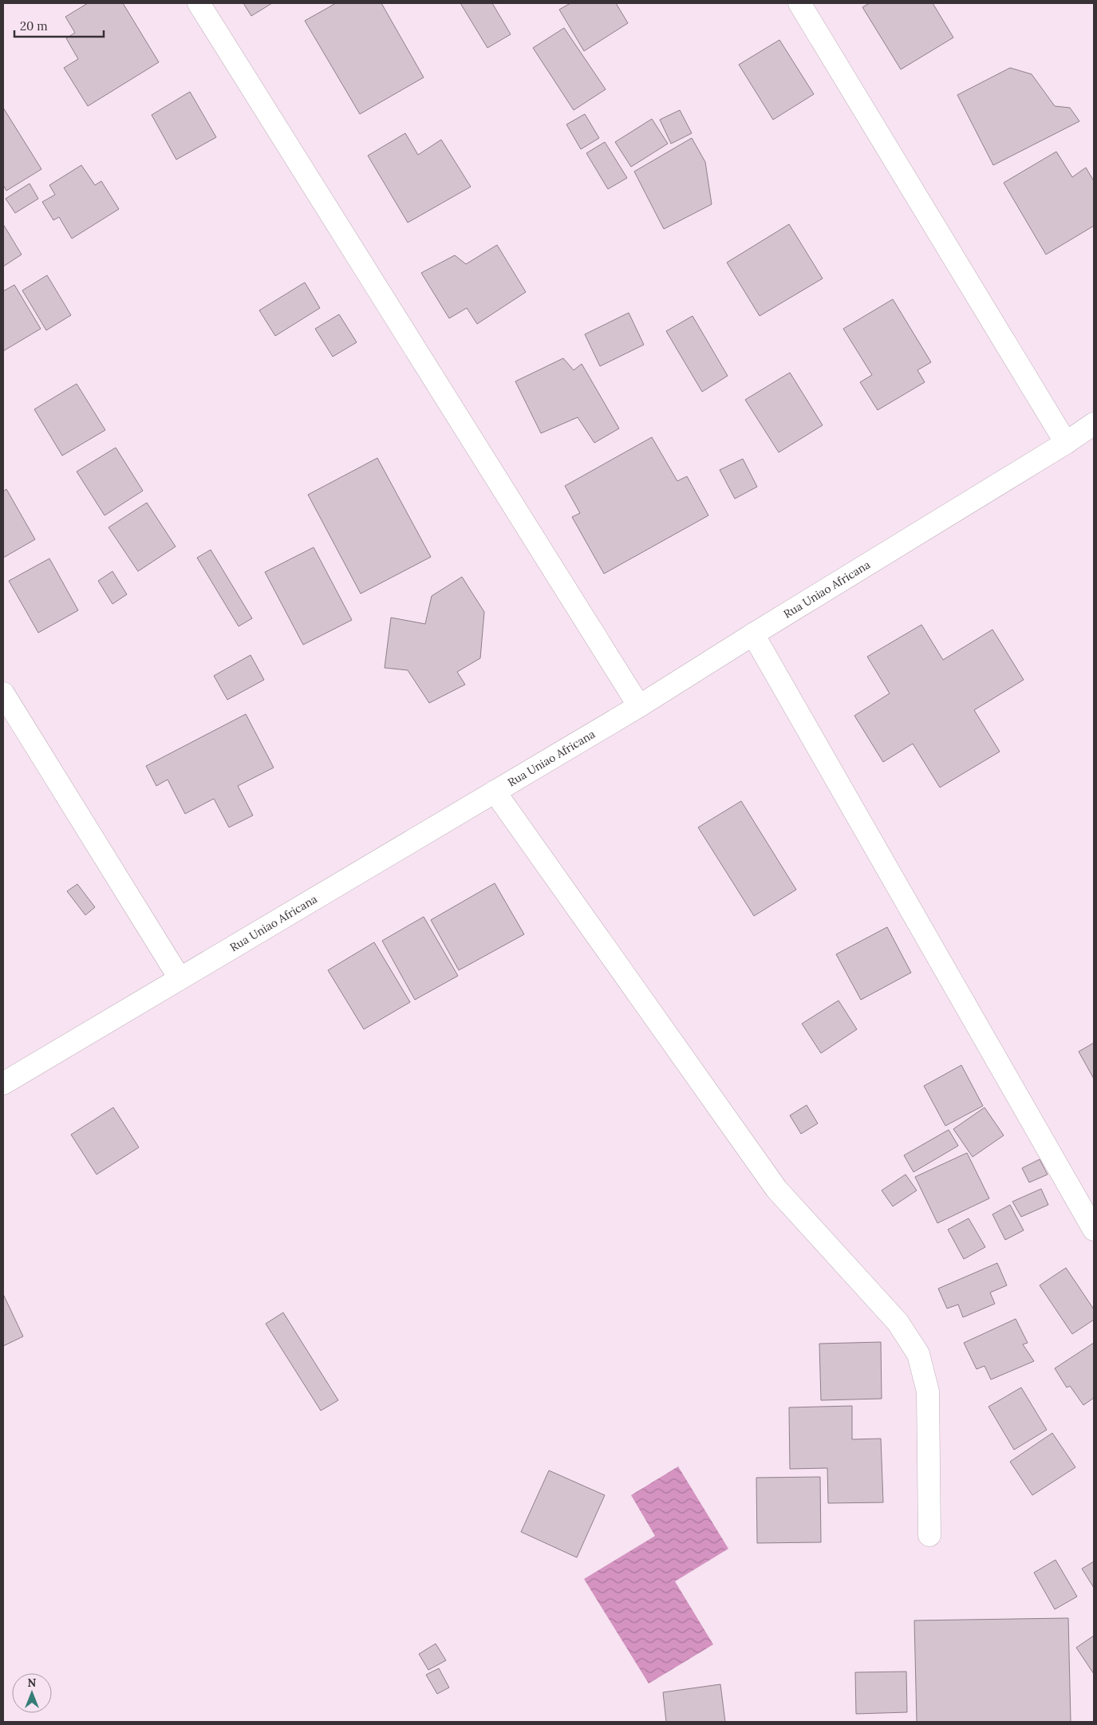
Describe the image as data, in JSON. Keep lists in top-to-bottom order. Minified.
{"streets":{"street":["Rua Uniao Africana"]},"scale_bar":"20 m","north":"top"}
